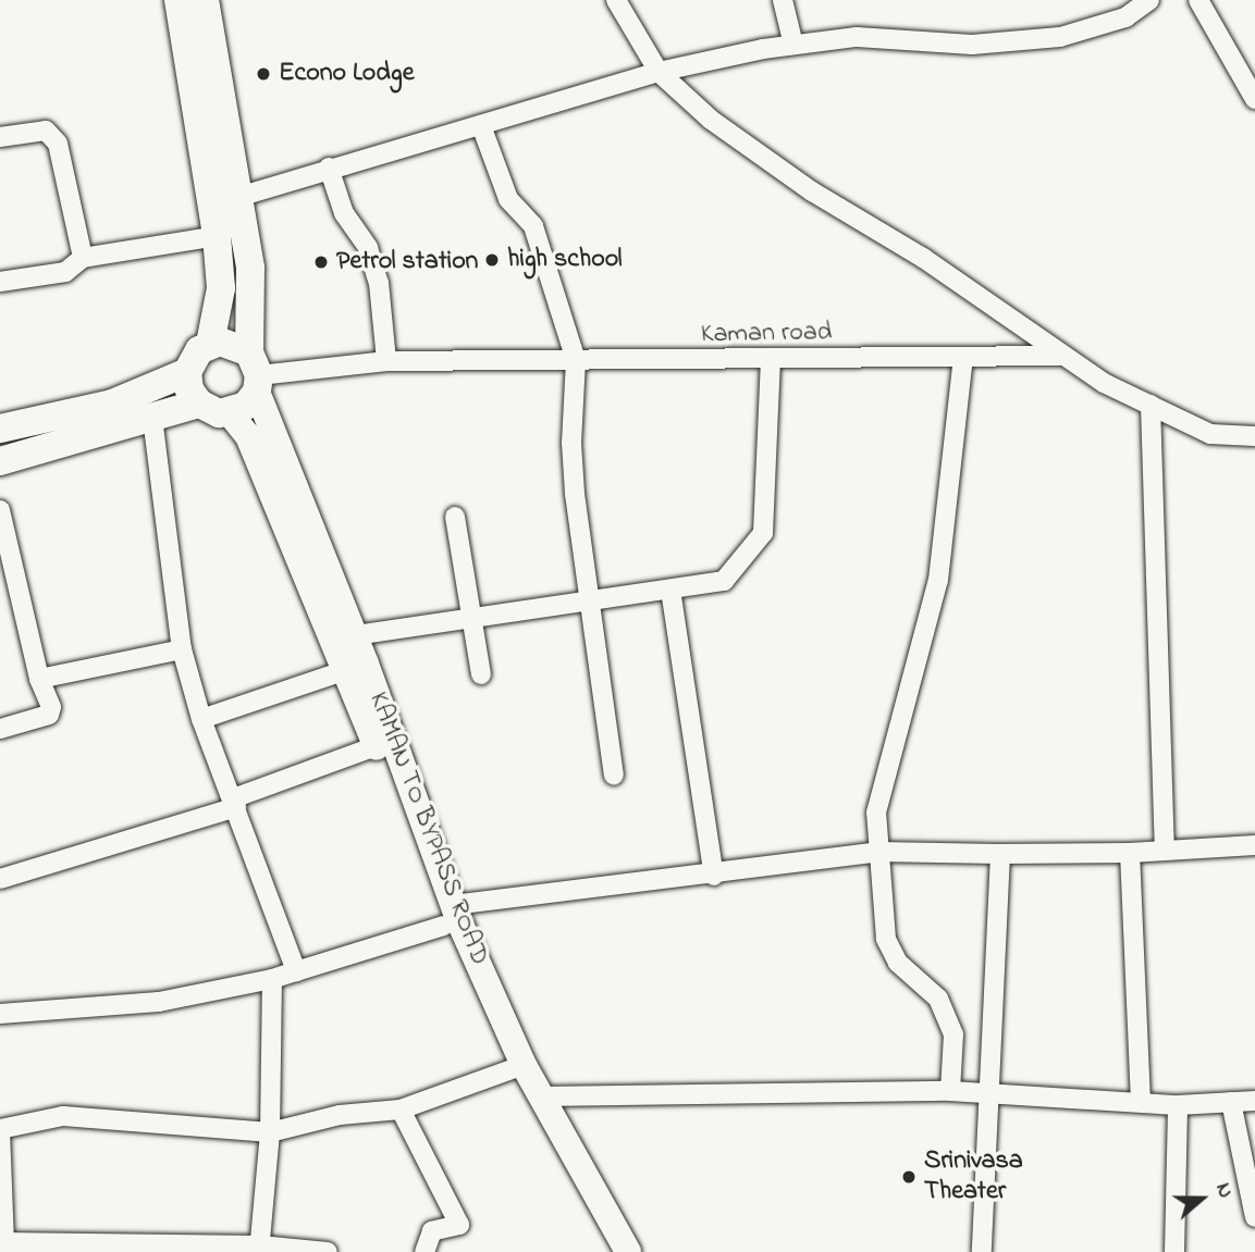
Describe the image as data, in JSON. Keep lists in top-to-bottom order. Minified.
{"streets":{"street":["Kaman road","KAMAN TO BYPASS ROAD"]},"crossings":[["Kaman road","KAMAN TO BYPASS ROAD"]],"places":["Econo Lodge","high school","Petrol station","Srinivasa Theater"],"north":"right"}
